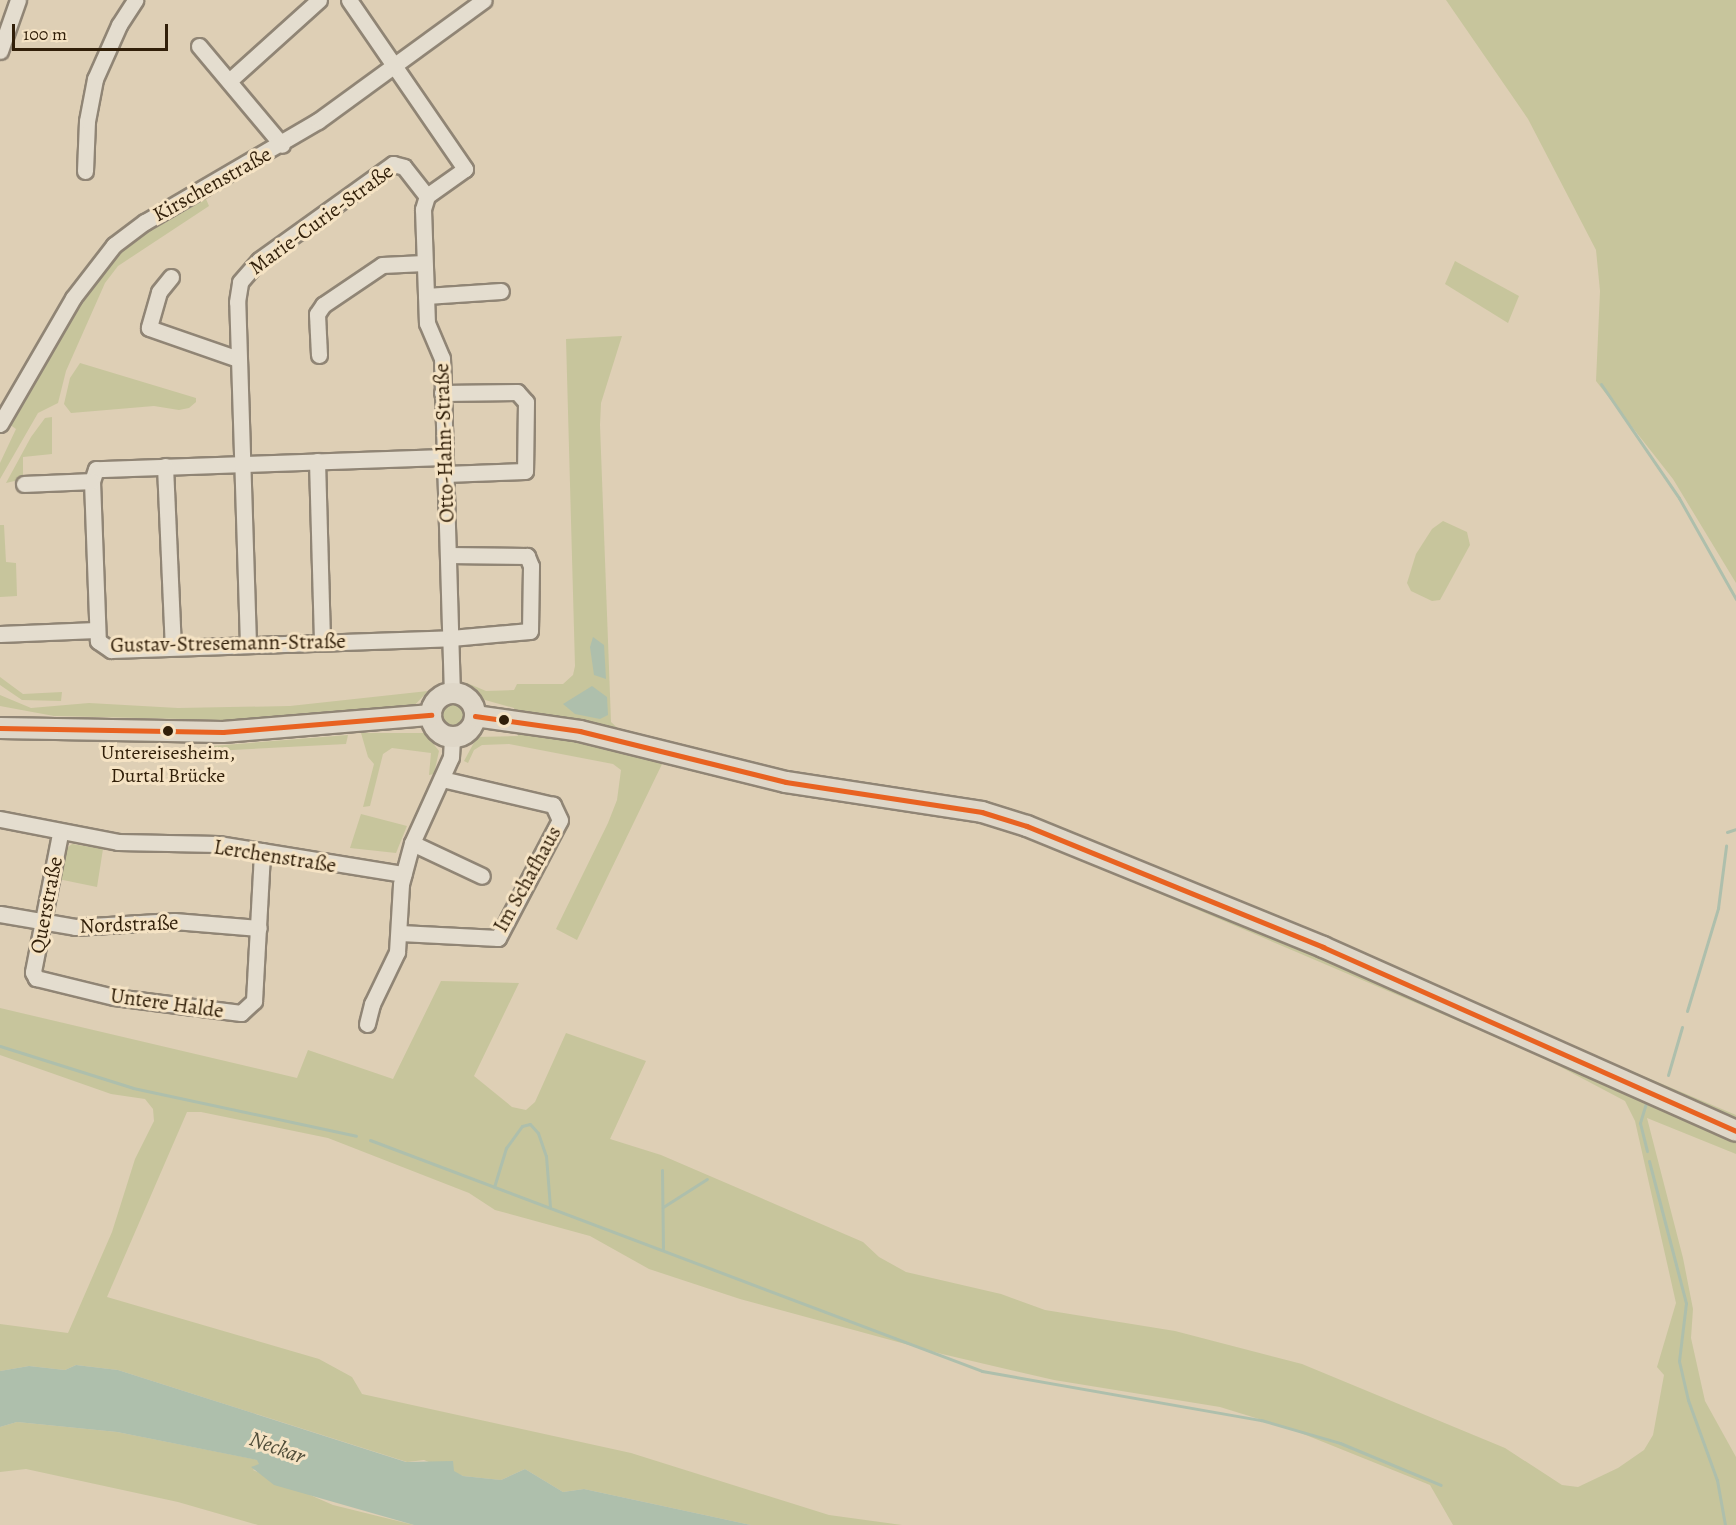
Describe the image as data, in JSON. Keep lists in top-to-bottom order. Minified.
{"streets":{"street":["Kirschenstraße","Marie-Curie-Straße","Otto-Hahn-Straße","Gustav-Stresemann-Straße","Lerchenstraße","Im Schafhaus","Querstraße","Nordstraße","Untere Halde"]},"crossings":[["Marie-Curie-Straße","Otto-Hahn-Straße"],["Marie-Curie-Straße","Gustav-Stresemann-Straße"],["Otto-Hahn-Straße","Gustav-Stresemann-Straße"],["Lerchenstraße","Querstraße"],["Lerchenstraße","Untere Halde"],["Querstraße","Nordstraße"],["Querstraße","Untere Halde"],["Nordstraße","Untere Halde"]],"water":["Neckar"],"places":["Untereisesheim, Durtal Brücke"],"scale_bar":"100 m"}
